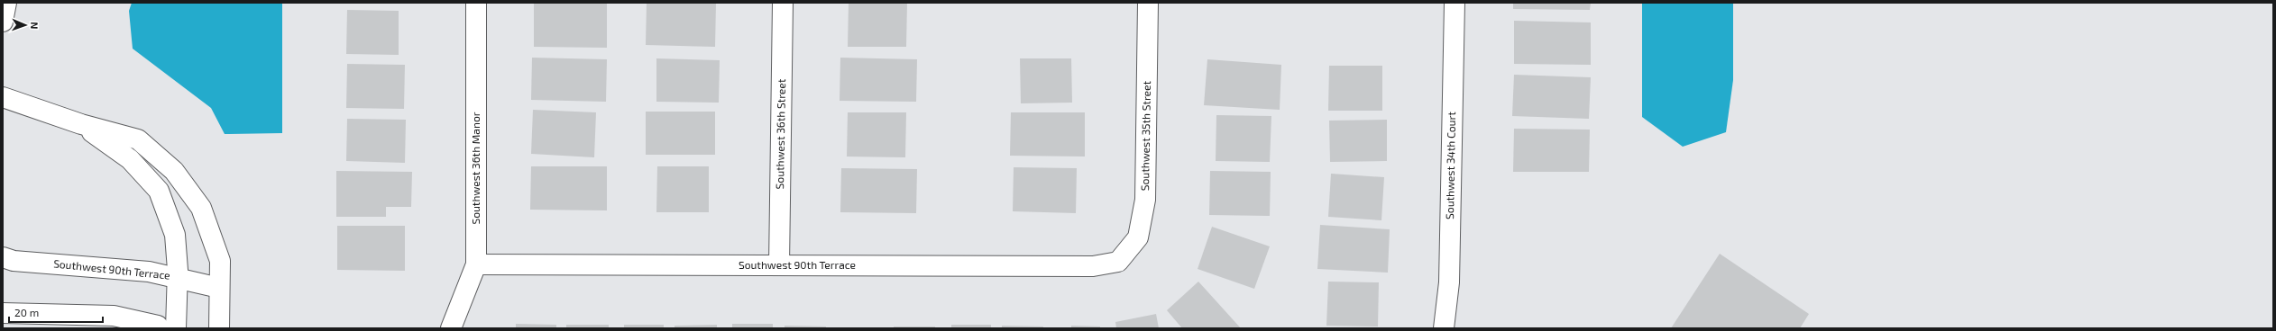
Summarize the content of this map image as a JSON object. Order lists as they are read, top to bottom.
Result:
{
  "streets": {
    "street": [
      "Southwest 36th Street",
      "Southwest 35th Street",
      "Southwest 34th Court",
      "Southwest 36th Manor",
      "Southwest 90th Terrace"
    ]
  },
  "crossings": [
    ["Southwest 36th Street", "Southwest 90th Terrace"],
    ["Southwest 35th Street", "Southwest 90th Terrace"],
    ["Southwest 36th Manor", "Southwest 90th Terrace"]
  ],
  "scale_bar": "20 m",
  "north": "right"
}
